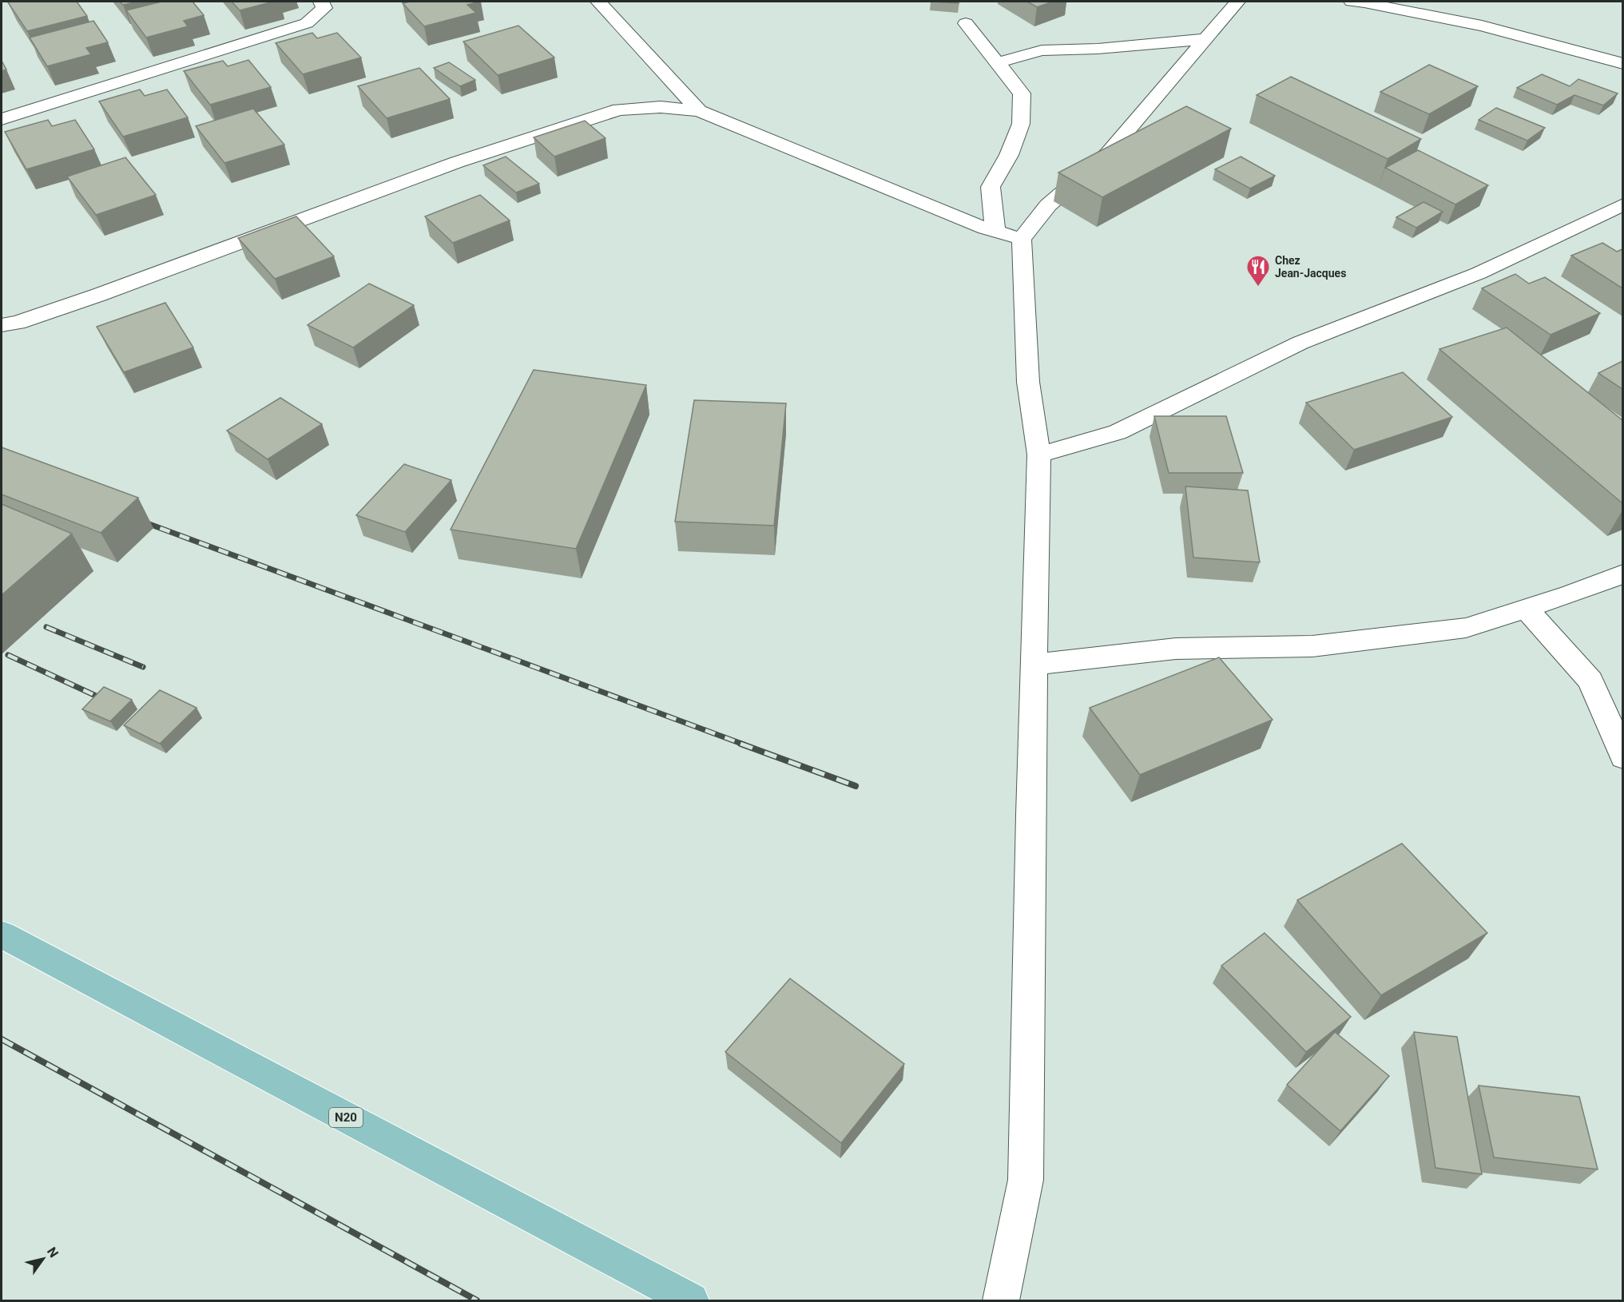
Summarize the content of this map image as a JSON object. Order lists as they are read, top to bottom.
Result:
{
  "streets": {
    "main road": ["N20"]
  },
  "places": {
    "restaurant": ["Chez Jean-Jacques"]
  },
  "north": "top right"
}
